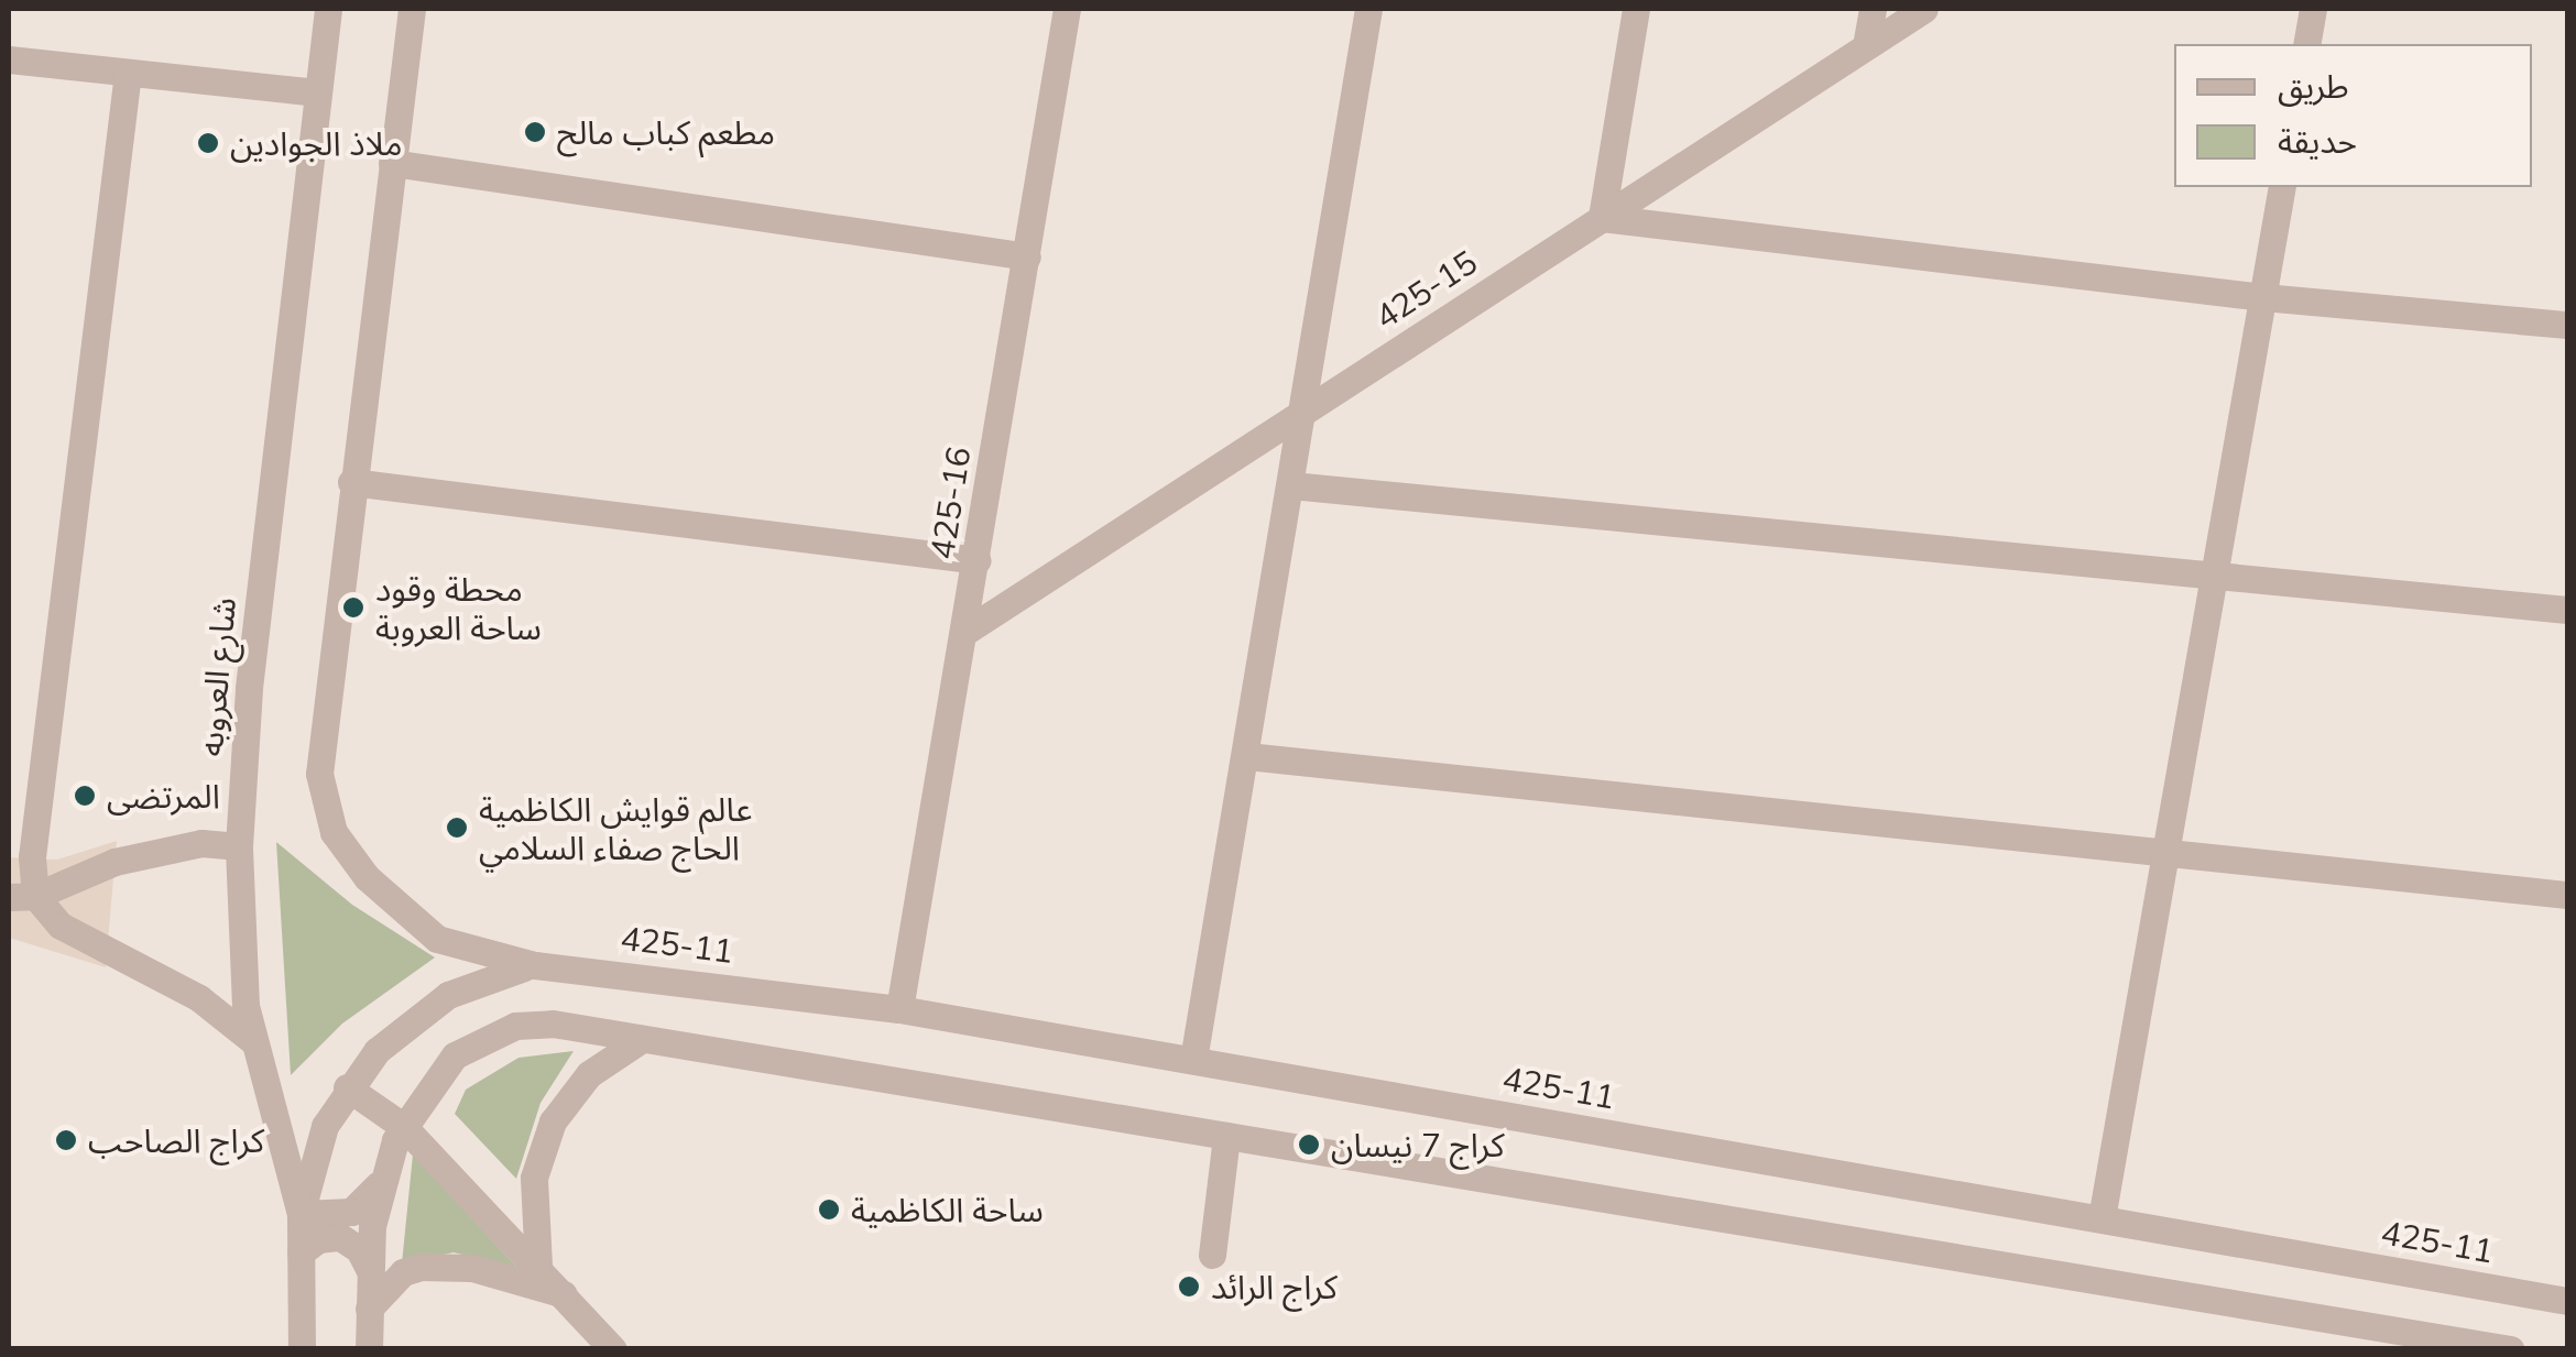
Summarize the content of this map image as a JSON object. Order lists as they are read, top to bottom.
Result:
{
  "streets": {
    "street": [
      "425-15",
      "425-16",
      "شارع العروبه",
      "425-11"
    ]
  },
  "crossings": [
    ["425-15", "425-16"],
    ["425-16", "425-11"],
    ["شارع العروبه", "425-11"]
  ],
  "places": [
    "مطعم كباب مالح",
    "ملاذ الجوادين",
    "محطة وقود ساحة العروبة",
    "المرتضى",
    "عالم قوايش الكاظمية الحاج صفاء السلامي",
    "كراج الصاحب",
    "كراج 7 نيسان",
    "ساحة الكاظمية",
    "كراج الرائد"
  ],
  "legend": ["طريق", "حديقة"]
}
